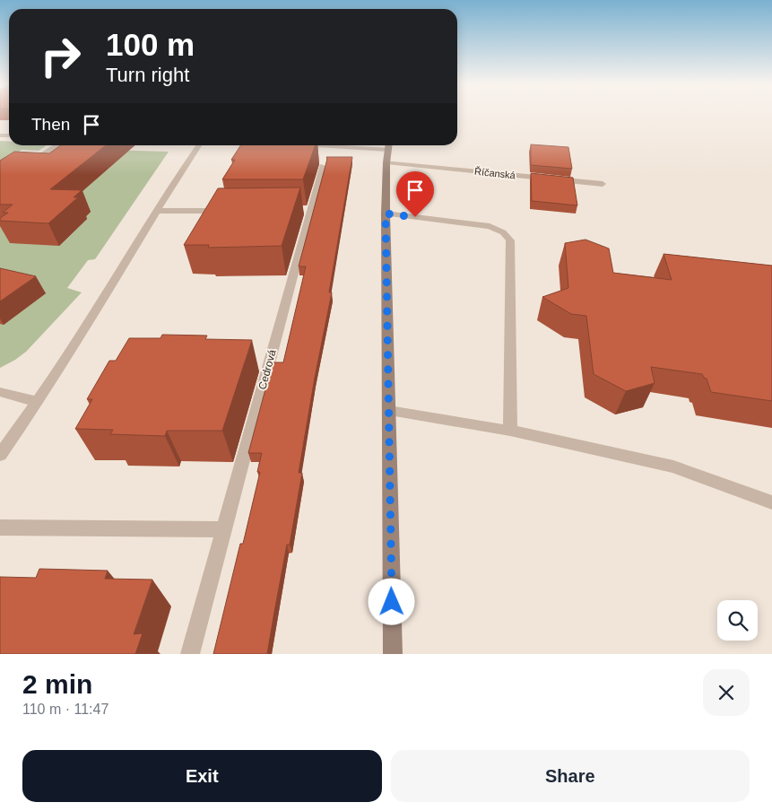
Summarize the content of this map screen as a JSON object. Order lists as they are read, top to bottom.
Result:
{
  "streets": {
    "street": ["Říčanská", "Cedrová"]
  },
  "page": {
    "turn": ["100 m", "Turn right"],
    "then": "Then",
    "heading": ["2 min", "110 m · 11:47"],
    "buttons": ["Exit", "Share"]
  }
}
